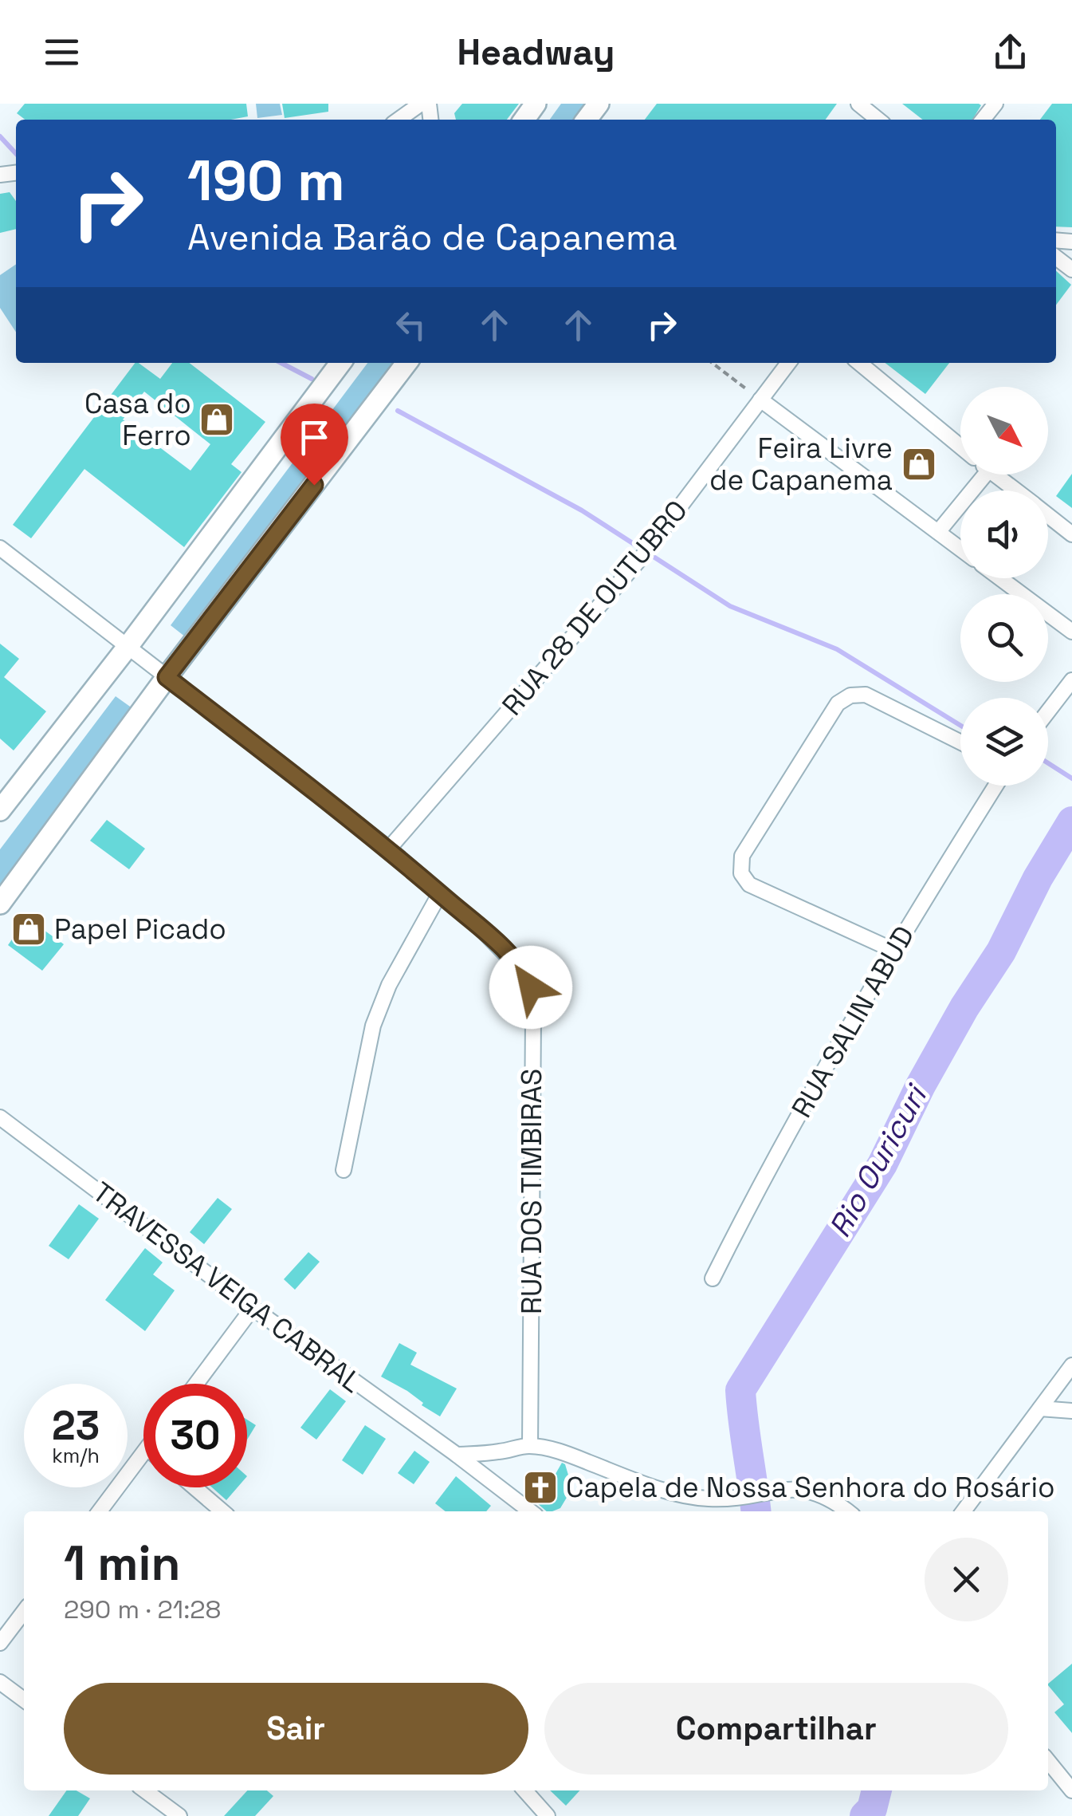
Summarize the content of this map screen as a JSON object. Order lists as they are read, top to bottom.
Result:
{
  "streets": {
    "street": [
      "RUA 28 DE OUTUBRO",
      "RUA SALIN ABUD",
      "RUA DOS TIMBIRAS",
      "TRAVESSA VEIGA CABRAL"
    ]
  },
  "crossings": [
    ["RUA 28 DE OUTUBRO", "RUA DOS TIMBIRAS"]
  ],
  "water": ["Rio Ouricuri"],
  "places": {
    "shop": ["Casa do Ferro", "Feira Livre de Capanema", "Papel Picado"],
    "church": ["Capela de Nossa Senhora do Rosário"]
  },
  "north": "bottom right",
  "page": {
    "header": "Headway",
    "turn": ["190 m", "Avenida Barão de Capanema"],
    "speed": "23 km/h",
    "limit": "30",
    "heading": ["1 min", "290 m · 21:28"],
    "buttons": ["Sair", "Compartilhar"]
  }
}
